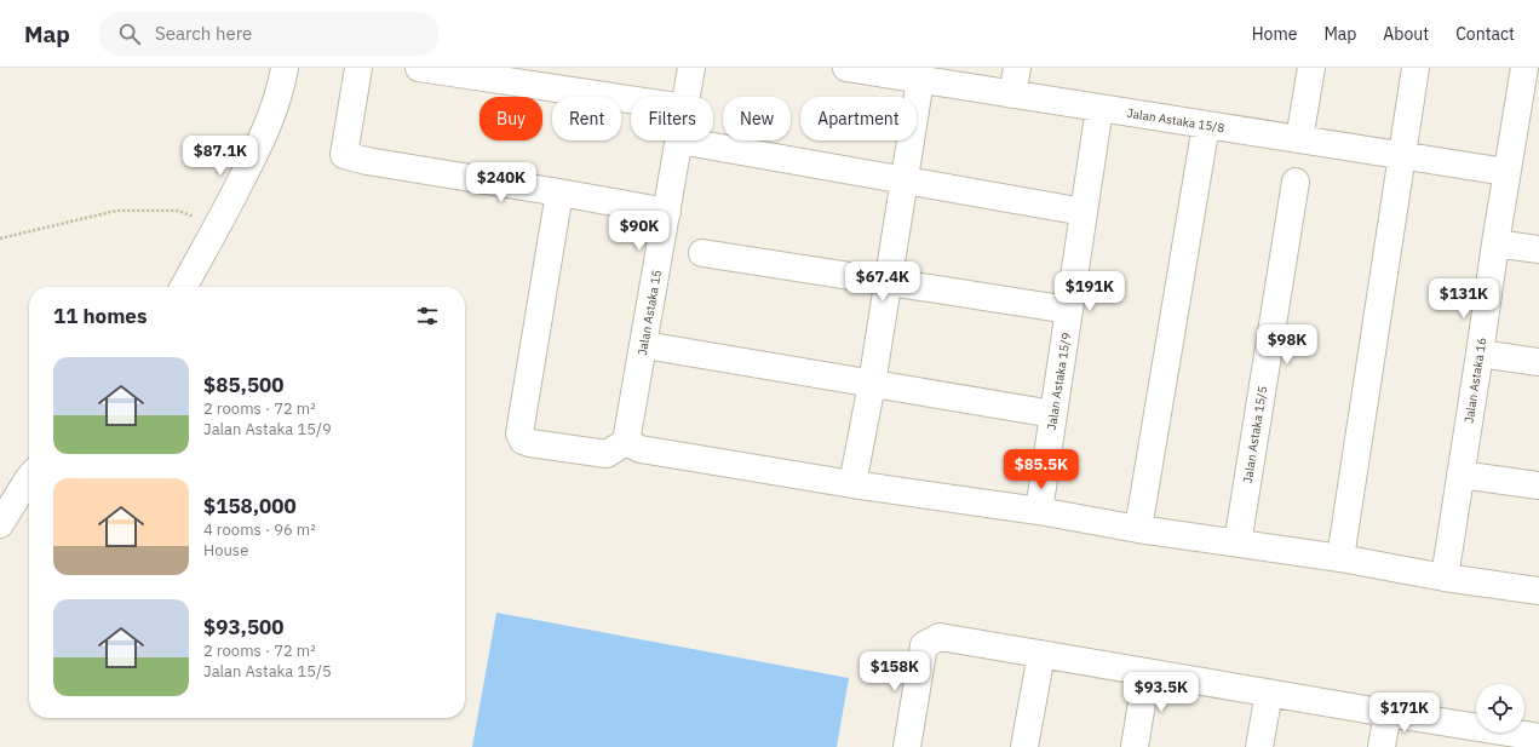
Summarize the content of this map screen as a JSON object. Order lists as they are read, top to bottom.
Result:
{
  "streets": {
    "street": [
      "Jalan Astaka 15/8",
      "Jalan Astaka 15",
      "Jalan Astaka 16",
      "Jalan Astaka 15/9",
      "Jalan Astaka 15/5"
    ]
  },
  "crossings": [
    ["Jalan Astaka 15/8", "Jalan Astaka 16"],
    ["Jalan Astaka 15/8", "Jalan Astaka 15/9"]
  ],
  "page": {
    "header": "Map",
    "search": "Search here",
    "nav": [
      "Home",
      "Map",
      "About",
      "Contact"
    ],
    "chip": [
      "Buy",
      "Rent",
      "Filters",
      "New",
      "Apartment"
    ],
    "price": [
      "$87.1K",
      "$240K",
      "$90K",
      "$67.4K",
      "$191K",
      "$131K",
      "$98K",
      "$85.5K",
      "$158K",
      "$93.5K",
      "$171K"
    ],
    "heading": "11 homes",
    "list": [
      {
        "name": "$85,500",
        "note": "2 rooms · 72 m² · Jalan Astaka 15/9"
      },
      {
        "name": "$158,000",
        "note": "4 rooms · 96 m² · House"
      },
      {
        "name": "$93,500",
        "note": "2 rooms · 72 m² · Jalan Astaka 15/5"
      }
    ]
  }
}
